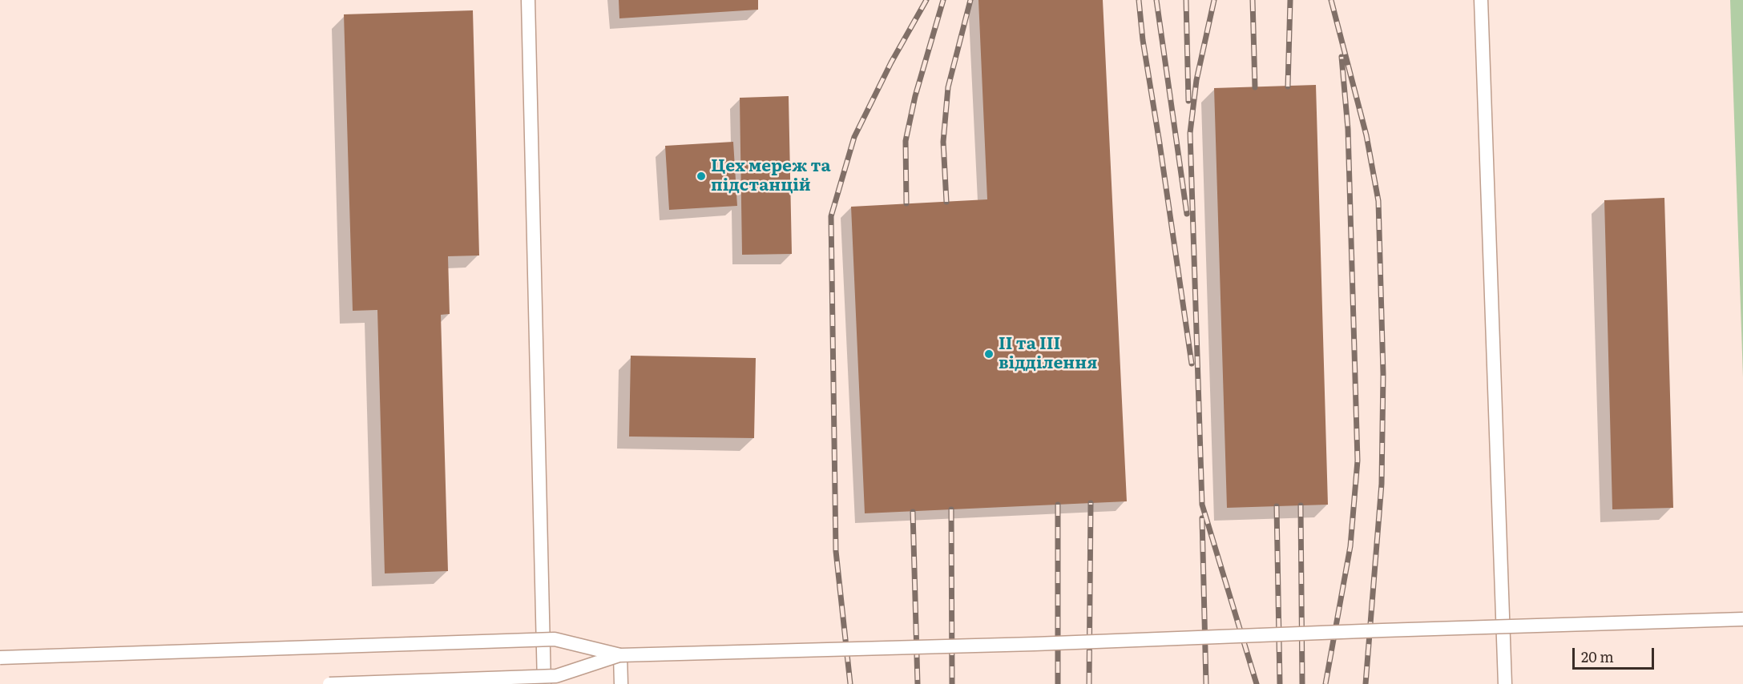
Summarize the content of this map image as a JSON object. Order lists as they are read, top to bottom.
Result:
{
  "places": ["Цех мереж та підстанцій", "II та III відділення"],
  "scale_bar": "20 m"
}
